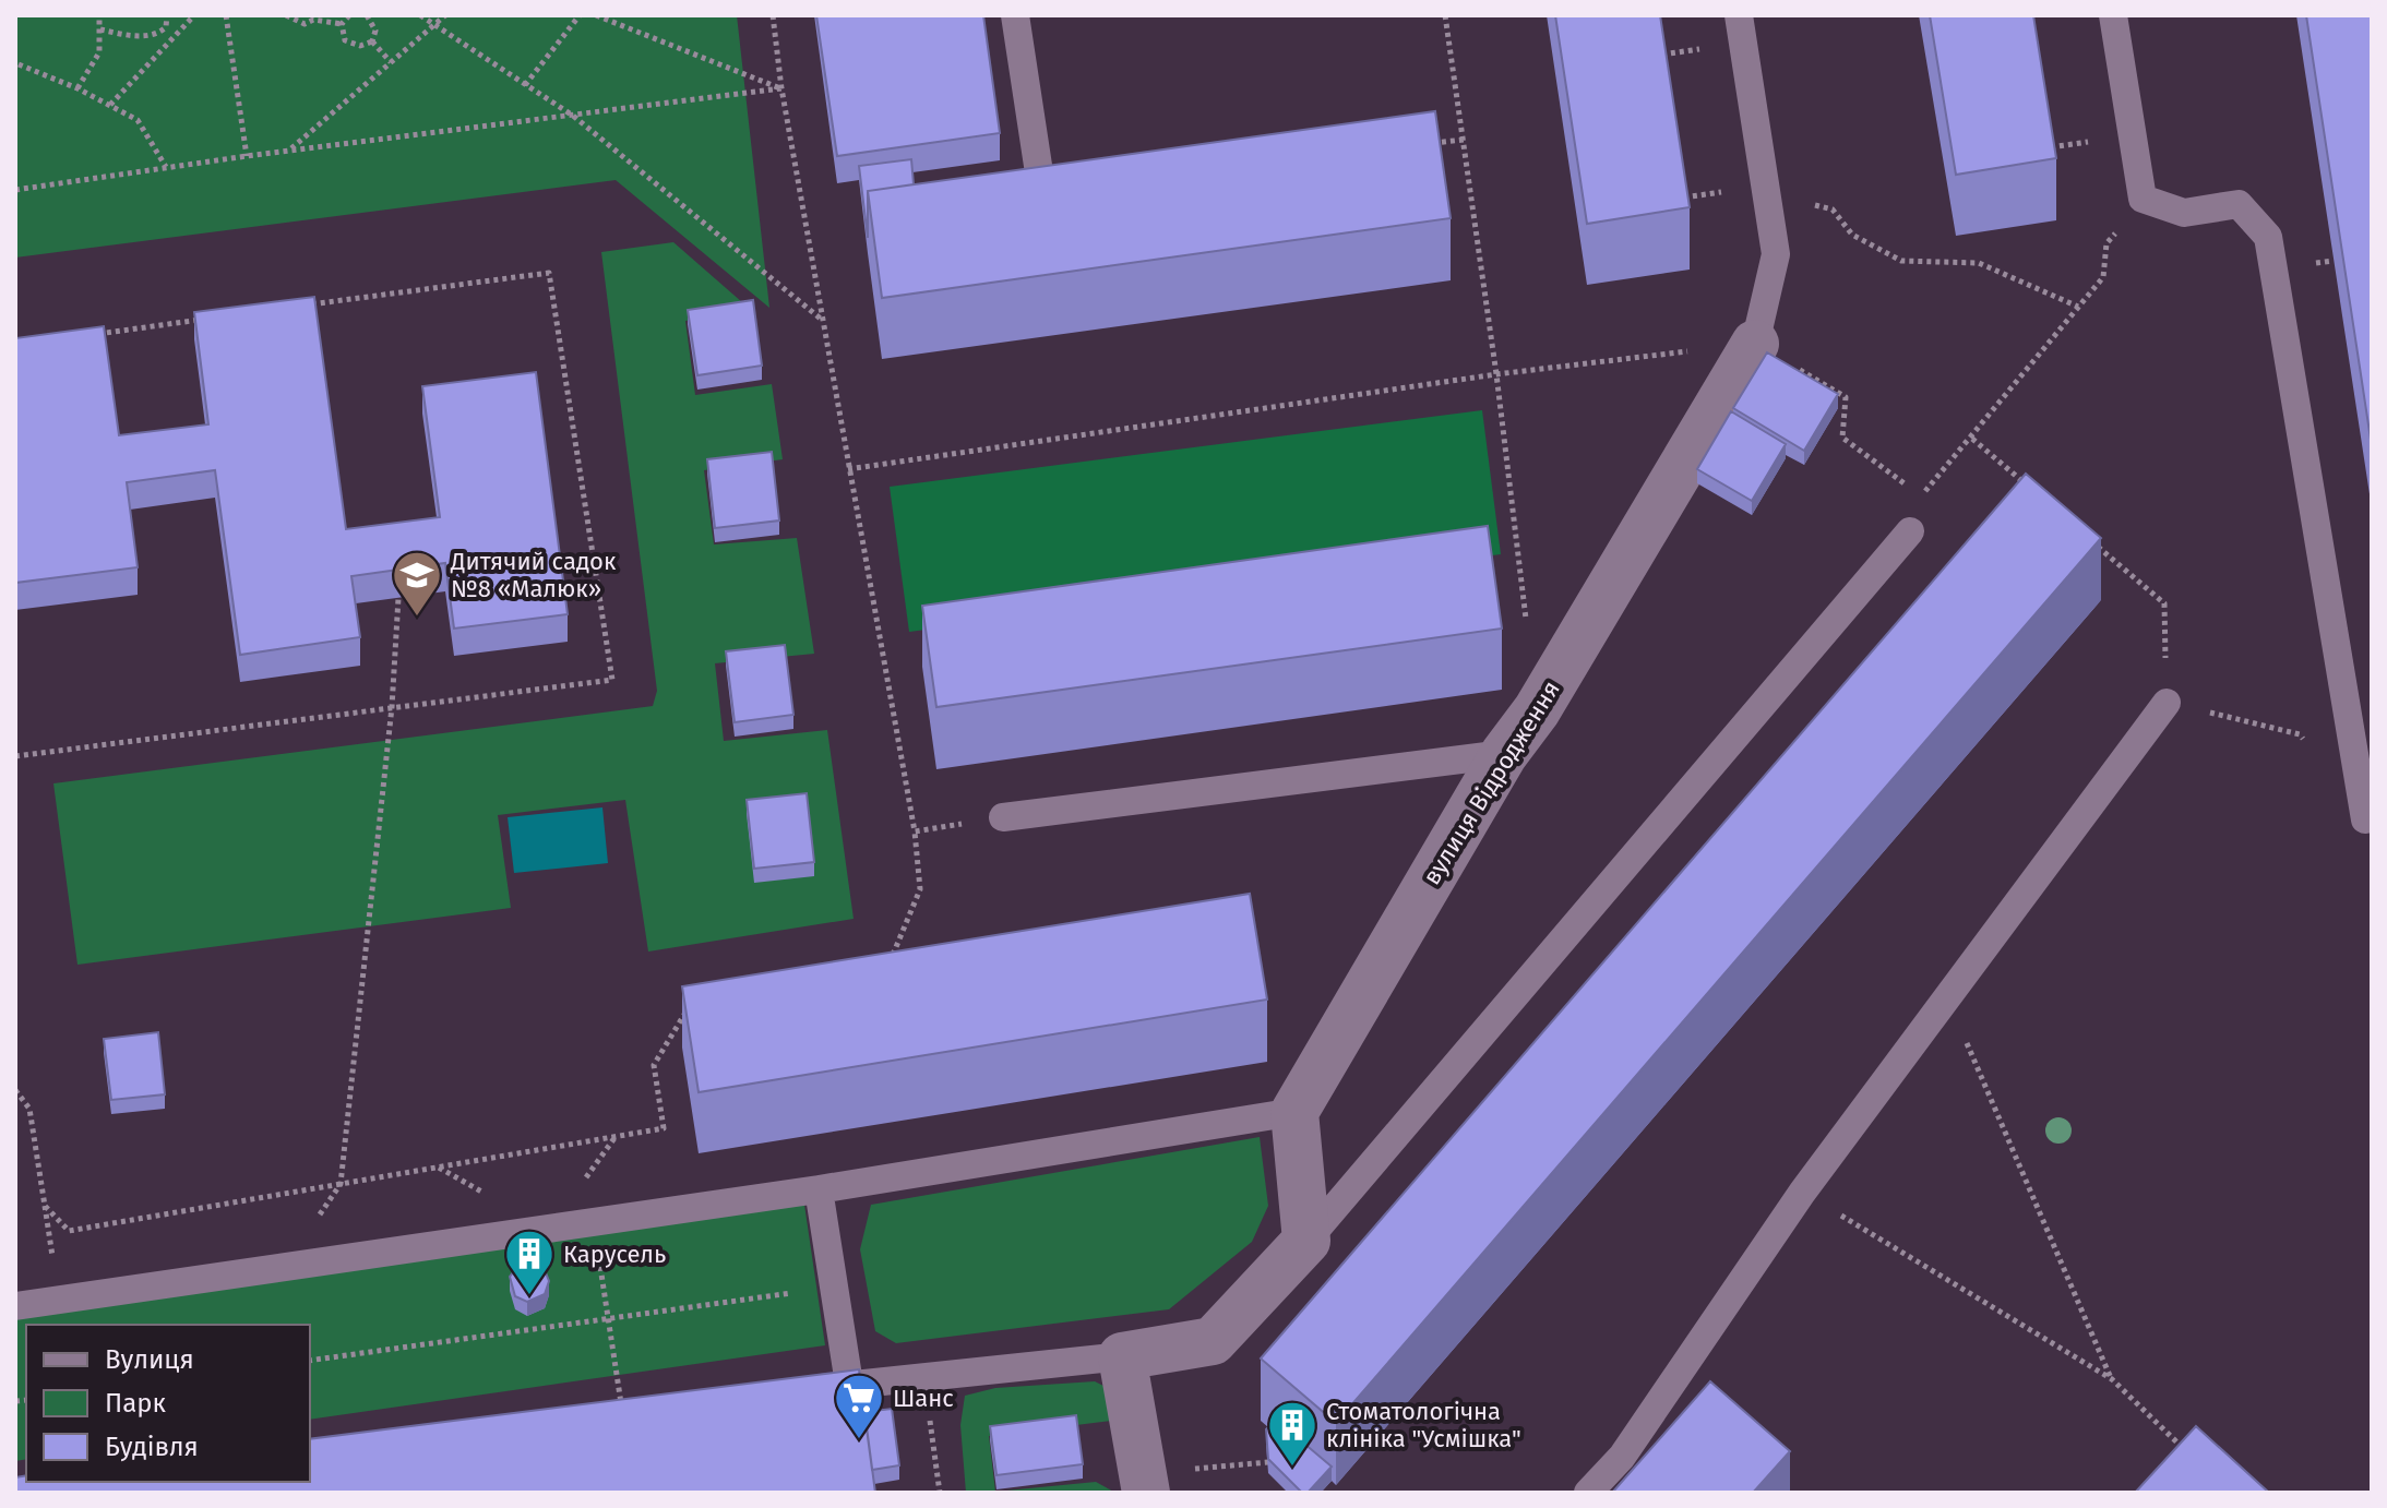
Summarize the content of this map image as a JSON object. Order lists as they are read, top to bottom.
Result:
{
  "streets": {
    "street": ["вулиця Відродження"]
  },
  "places": {
    "school or university": ["Дитячий садок №8 «Малюк»"],
    "building": ["Карусель", "Стоматологічна клініка \"Усмішка\""],
    "supermarket": ["Шанс"]
  },
  "legend": ["Вулиця", "Парк", "Будівля"]
}
